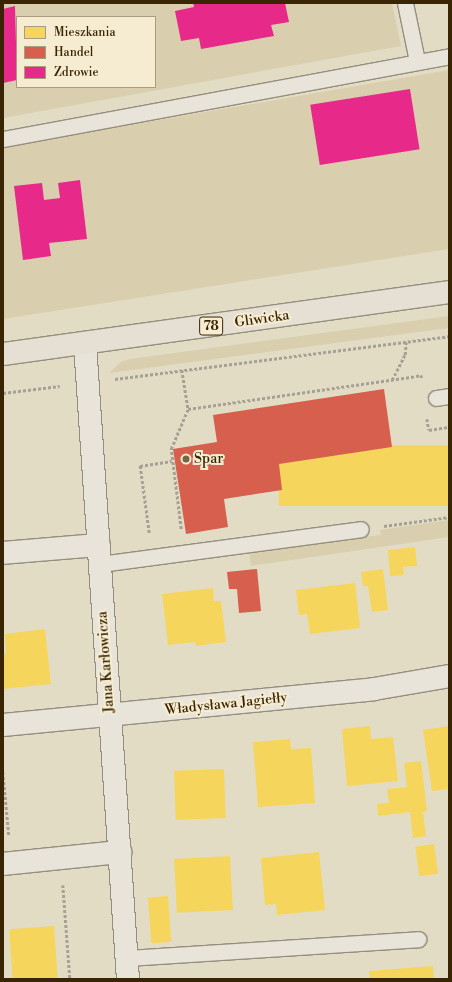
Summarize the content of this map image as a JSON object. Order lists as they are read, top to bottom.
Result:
{
  "streets": {
    "main road": ["Gliwicka", "78"],
    "street": ["Jana Karłowicza", "Władysława Jagiełły"]
  },
  "crossings": [
    ["Gliwicka", "Jana Karłowicza"],
    ["Jana Karłowicza", "Władysława Jagiełły"]
  ],
  "places": ["Spar"],
  "legend": ["Mieszkania", "Handel", "Zdrowie"]
}
